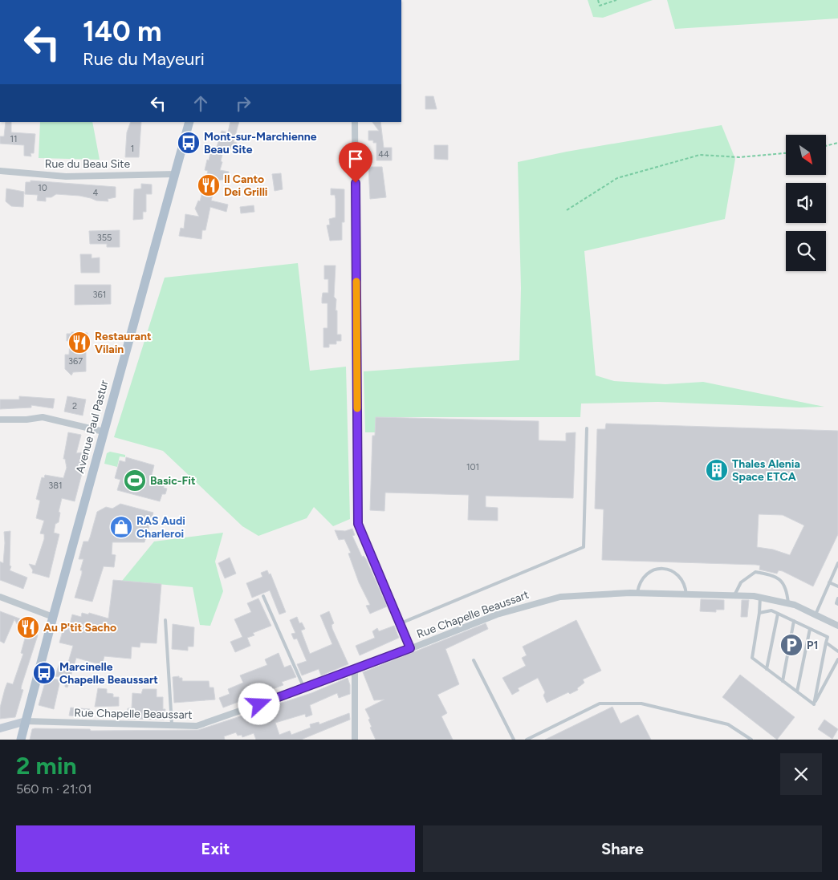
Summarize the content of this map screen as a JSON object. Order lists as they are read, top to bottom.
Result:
{
  "streets": {
    "main road": ["Avenue Paul Pastur"],
    "street": ["Rue du Beau Site", "Rue Chapelle Beaussart"]
  },
  "crossings": [
    ["Rue du Beau Site", "Avenue Paul Pastur"],
    ["Avenue Paul Pastur", "Rue Chapelle Beaussart"]
  ],
  "places": {
    "bus stop": ["Mont-sur-Marchienne Beau Site", "Marcinelle Chapelle Beaussart"],
    "restaurant": ["Il Canto Dei Grilli", "Restaurant Vilain", "Au P'tit Sacho"],
    "building": ["Thales Alenia Space ETCA"],
    "sports": ["Basic-Fit"],
    "shop": ["RAS Audi Charleroi"],
    "parking": ["P1"]
  },
  "house_numbers": [
    "11",
    "1",
    "44",
    "10",
    "4",
    "355",
    "361",
    "367",
    "2",
    "101",
    "381"
  ],
  "north": "bottom right",
  "page": {
    "turn": ["140 m", "Rue du Mayeuri"],
    "heading": ["2 min", "560 m · 21:01"],
    "buttons": ["Exit", "Share"]
  }
}
